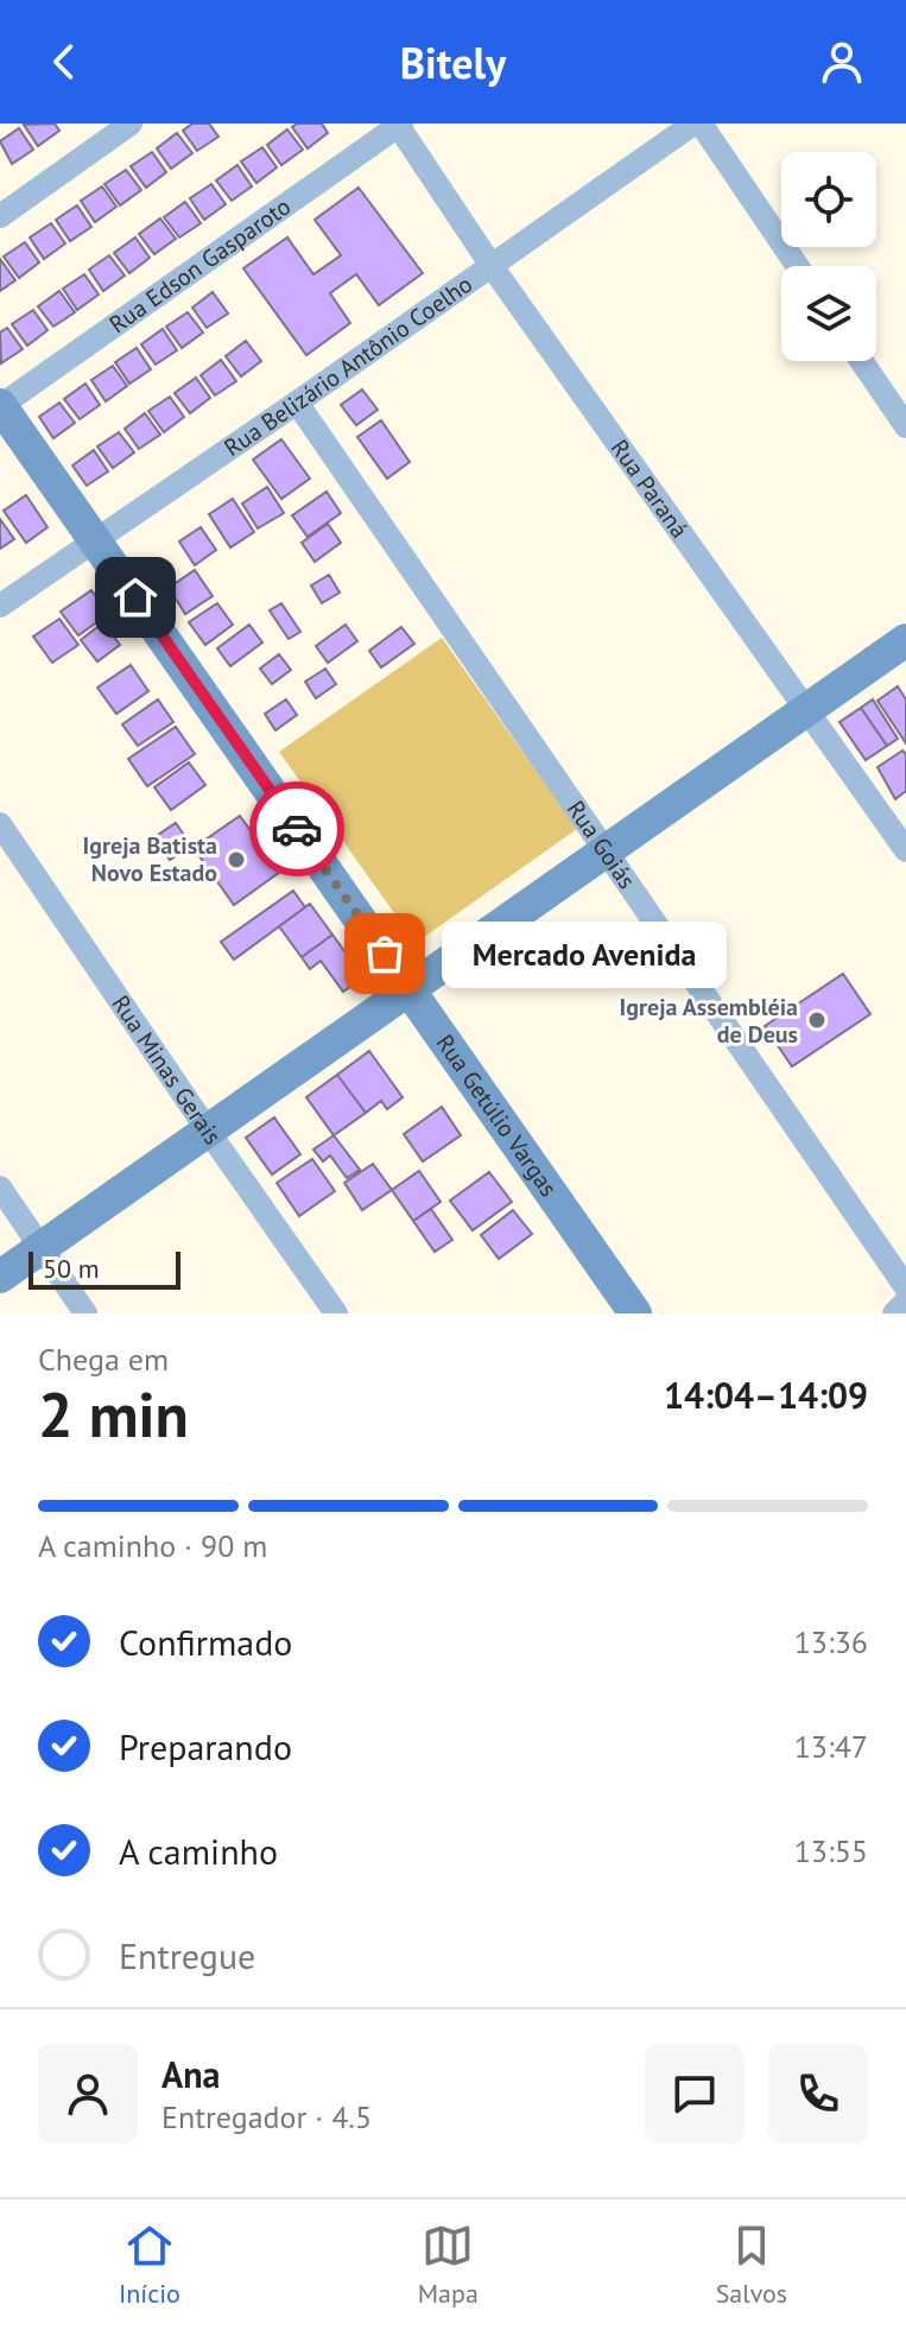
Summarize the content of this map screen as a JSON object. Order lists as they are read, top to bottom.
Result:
{
  "streets": {
    "street": [
      "Rua Edson Gasparoto",
      "Rua Belizário Antônio Coelho",
      "Rua Paraná",
      "Rua Goiás",
      "Rua Minas Gerais",
      "Rua Getúlio Vargas"
    ]
  },
  "crossings": [
    ["Rua Edson Gasparoto", "Rua Paraná"],
    ["Rua Edson Gasparoto", "Rua Getúlio Vargas"],
    ["Rua Belizário Antônio Coelho", "Rua Paraná"],
    ["Rua Belizário Antônio Coelho", "Rua Goiás"],
    ["Rua Belizário Antônio Coelho", "Rua Getúlio Vargas"]
  ],
  "places": ["Igreja Batista Novo Estado", "Mercado Avenida", "Igreja Assembléia de Deus"],
  "scale_bar": "50 m",
  "page": {
    "header": "Bitely",
    "bubble": "Mercado Avenida",
    "scale": "50 m",
    "heading": ["2 min", "Chega em", "14:04–14:09"],
    "panel": ["Ana", "Entregador · 4.5"],
    "bar": "A caminho · 90 m",
    "list": [
      ["Confirmado", "13:36"],
      ["Preparando", "13:47"],
      ["A caminho", "13:55"],
      "Entregue"
    ],
    "tabs": ["Início", "Mapa", "Salvos"]
  }
}
